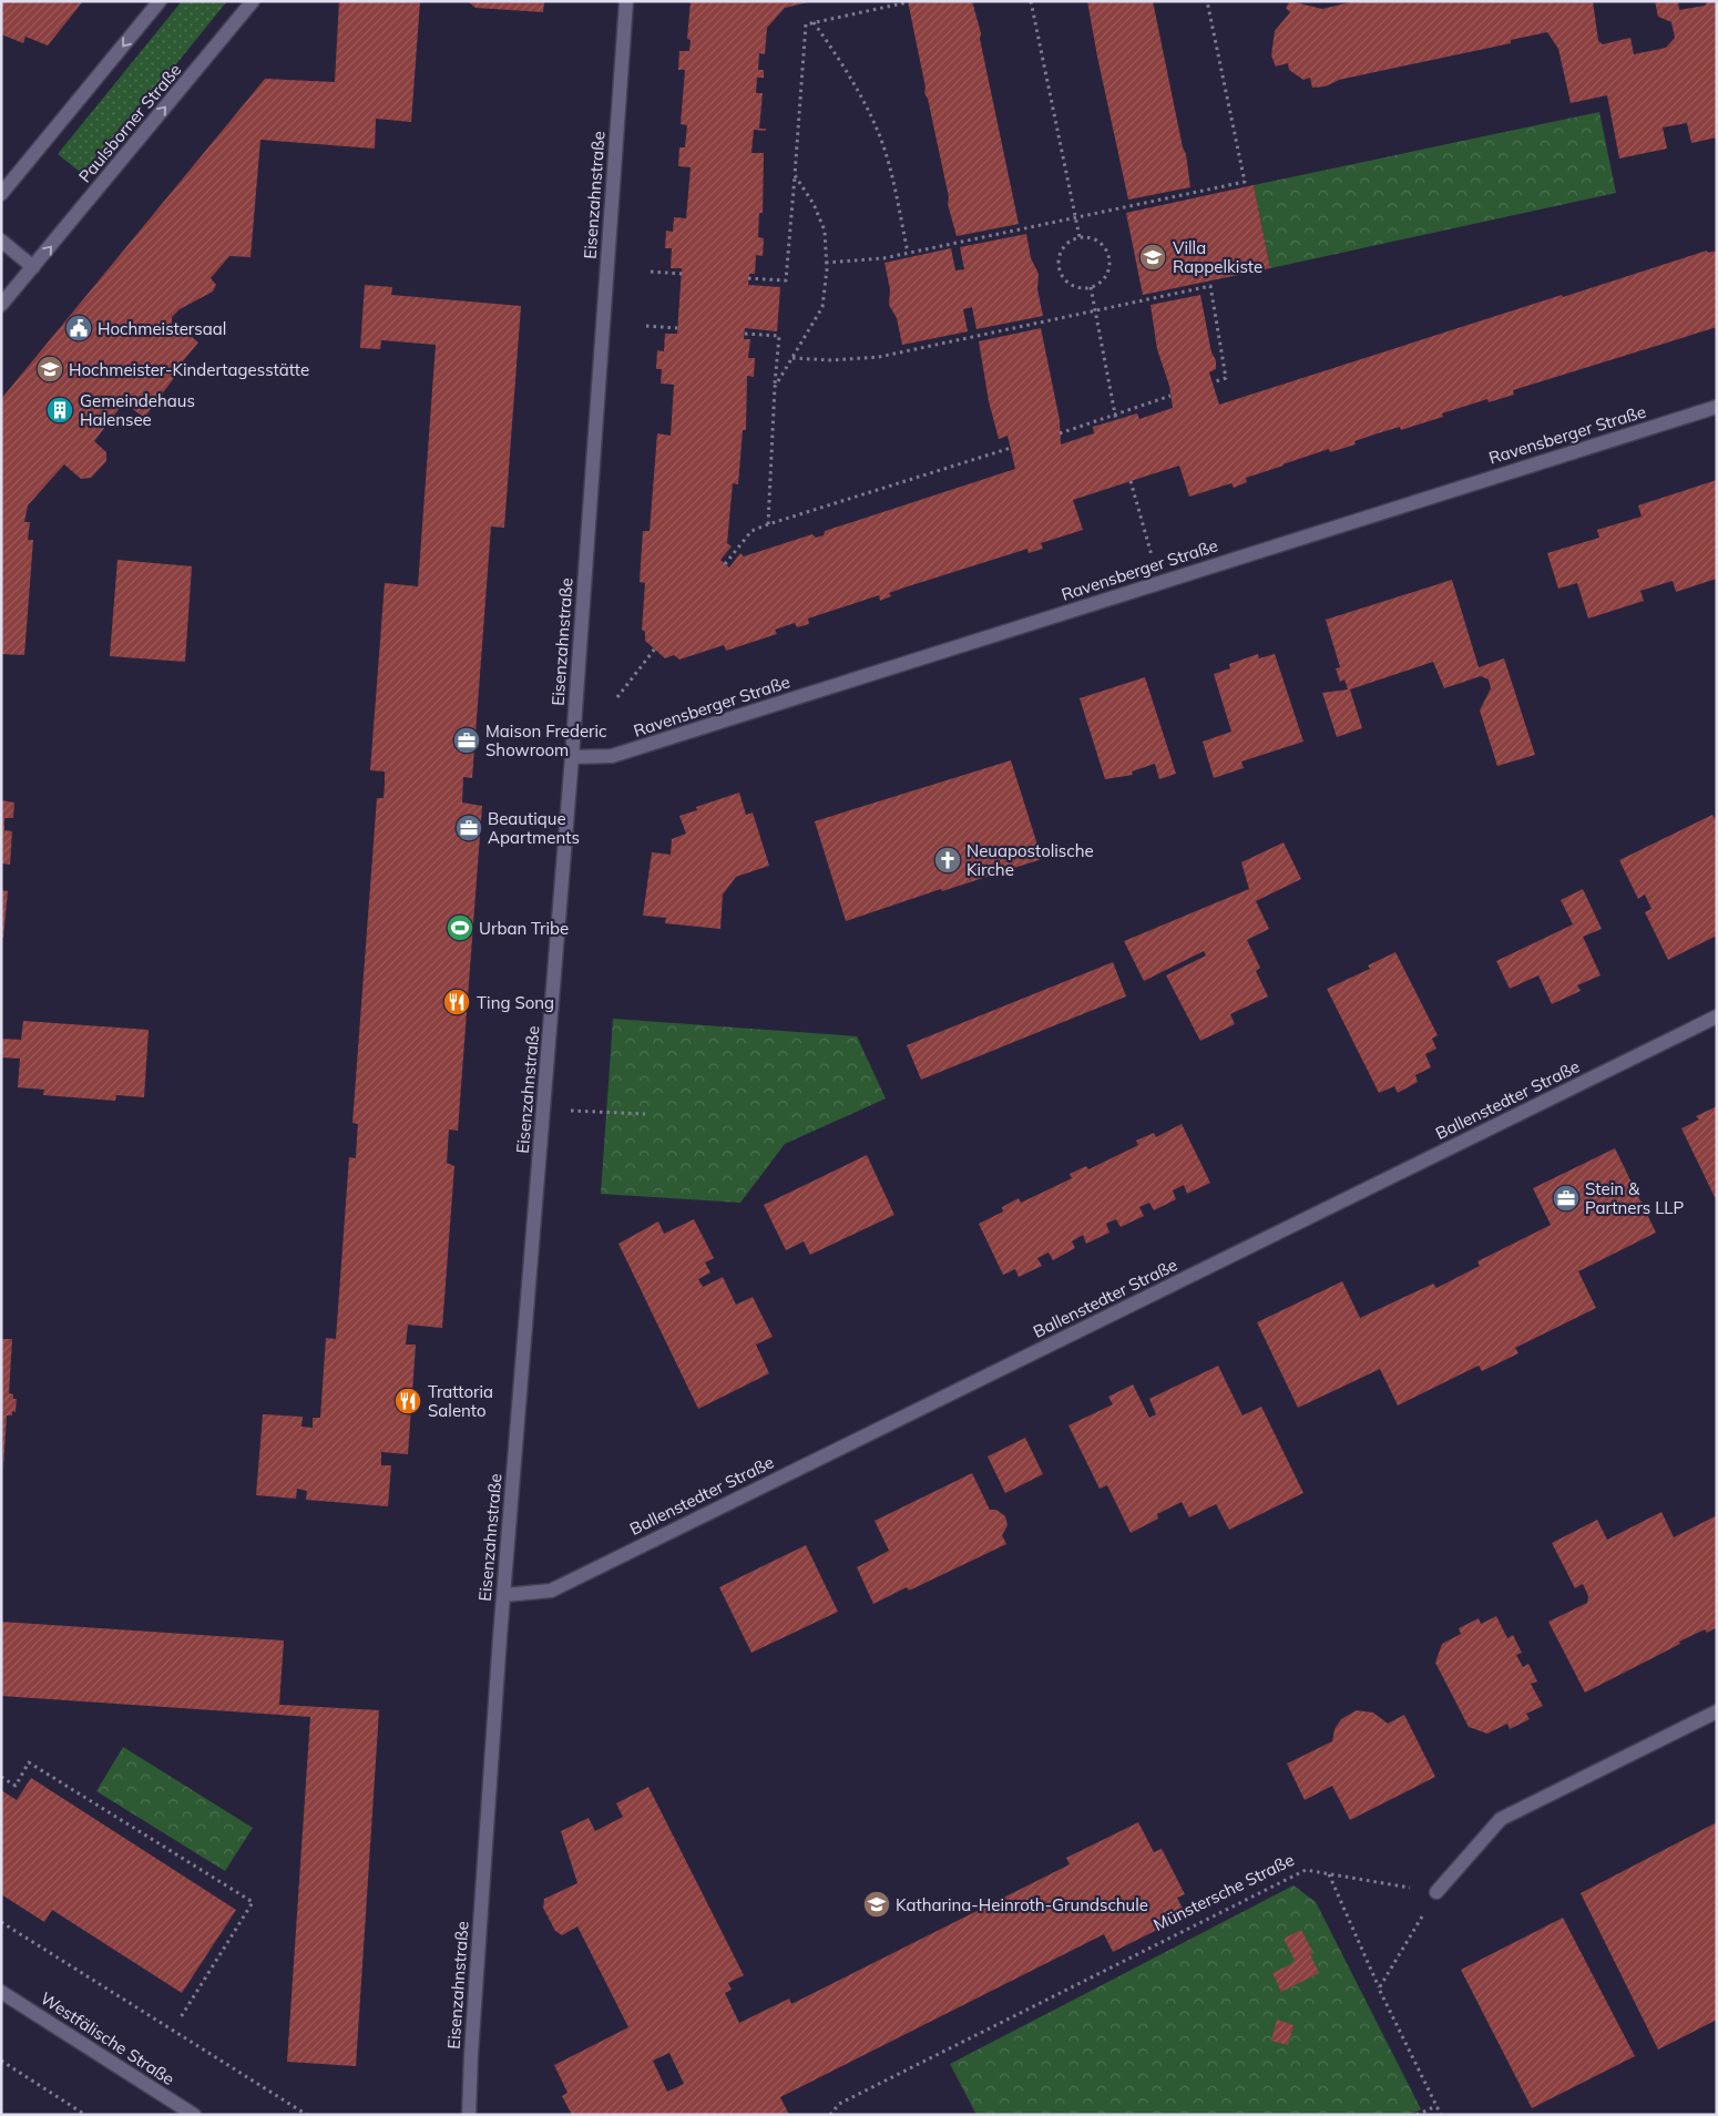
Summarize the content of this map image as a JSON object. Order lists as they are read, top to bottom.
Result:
{
  "streets": {
    "street": [
      "Paulsborner Straße",
      "Eisenzahnstraße",
      "Ravensberger Straße",
      "Ballenstedter Straße",
      "Westfälische Straße"
    ],
    "path": ["Münstersche Straße"]
  },
  "crossings": [
    ["Eisenzahnstraße", "Ravensberger Straße"],
    ["Eisenzahnstraße", "Ballenstedter Straße"]
  ],
  "places": {
    "school or university": ["Villa Rappelkiste", "Hochmeister-Kindertagesstätte", "Katharina-Heinroth-Grundschule"],
    "public building": ["Hochmeistersaal"],
    "building": ["Gemeindehaus Halensee"],
    "office": ["Maison Frederic Showroom", "Beautique Apartments", "Stein & Partners LLP"],
    "church": ["Neuapostolische Kirche"],
    "sports": ["Urban Tribe"],
    "restaurant": ["Ting Song", "Trattoria Salento"]
  }
}
